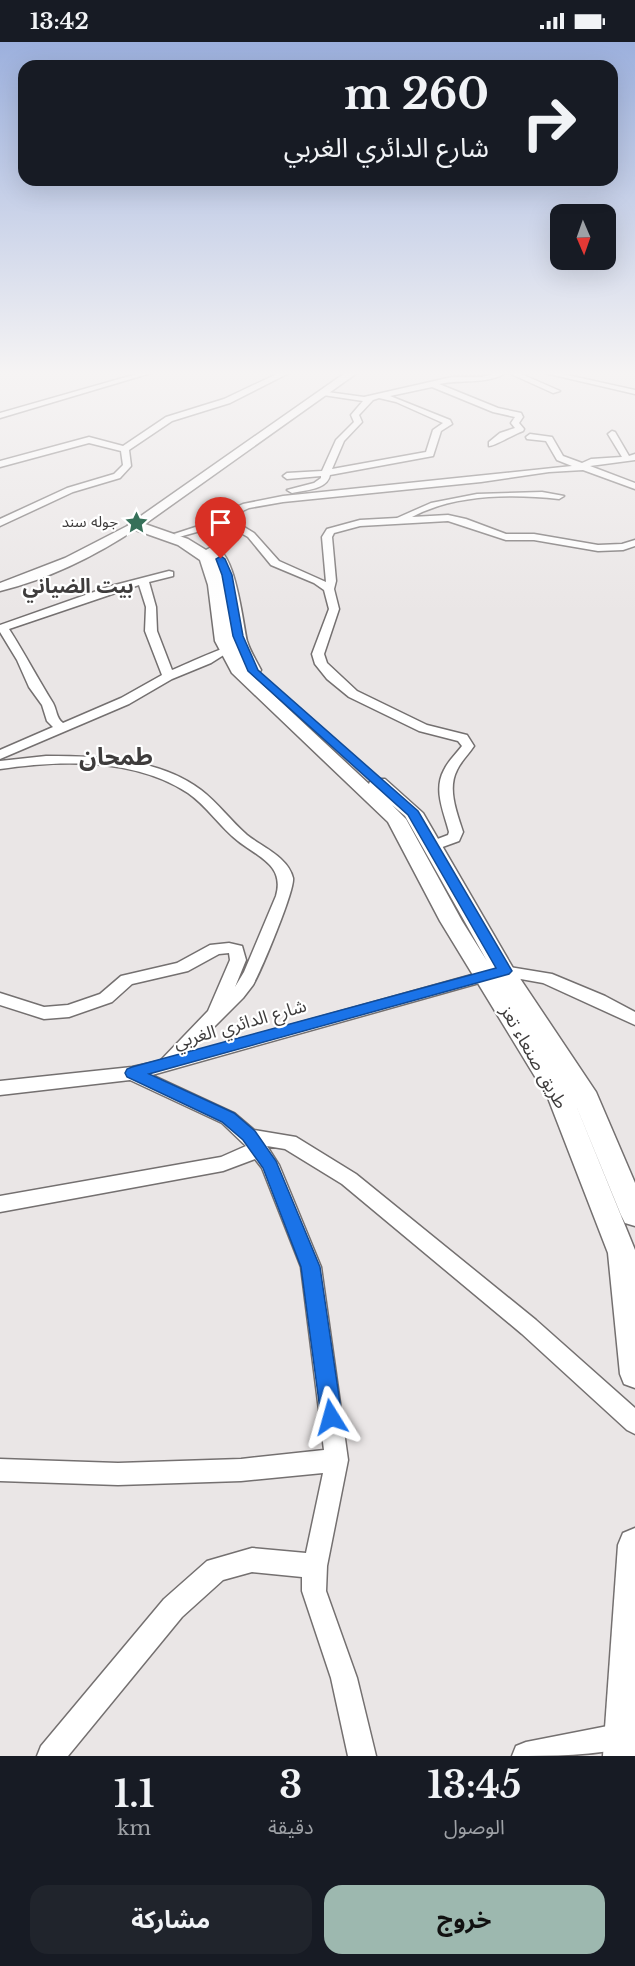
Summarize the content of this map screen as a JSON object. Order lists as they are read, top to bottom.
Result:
{
  "streets": {
    "highway": ["طريق صنعاء تعز"],
    "street": ["شارع الدائري الغربي"]
  },
  "crossings": [
    ["شارع الدائري الغربي", "طريق صنعاء تعز"]
  ],
  "districts": ["بيت الضياني", "طمحان"],
  "places": {
    "place": ["جوله سند"]
  },
  "north": "bottom",
  "page": {
    "status": "13:42",
    "turn": ["260 m", "شارع الدائري الغربي"],
    "eta": [
      "13:45",
      "الوصول",
      "3",
      "دقيقة",
      "1.1",
      "km"
    ],
    "buttons": ["خروج", "مشاركة"]
  }
}
